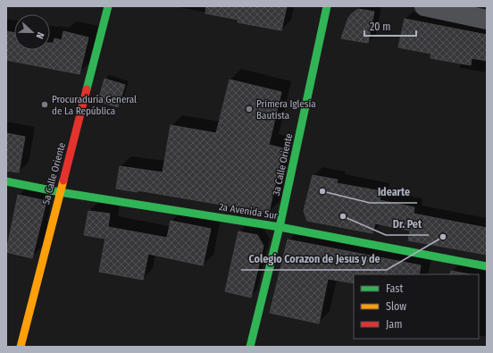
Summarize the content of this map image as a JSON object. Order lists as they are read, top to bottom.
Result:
{
  "streets": {
    "street": ["3a Calle Oriente", "5a Calle Oriente", "2a Avenida Sur"]
  },
  "crossings": [
    ["3a Calle Oriente", "2a Avenida Sur"],
    ["5a Calle Oriente", "2a Avenida Sur"]
  ],
  "places": [
    "Procuraduría General de La República",
    "Primera Iglesia Bautista",
    "Idearte",
    "Dr. Pet",
    "Colegio Corazon de Jesus y de"
  ],
  "legend": ["Fast", "Slow", "Jam"],
  "scale_bar": "20 m",
  "north": "right"
}
